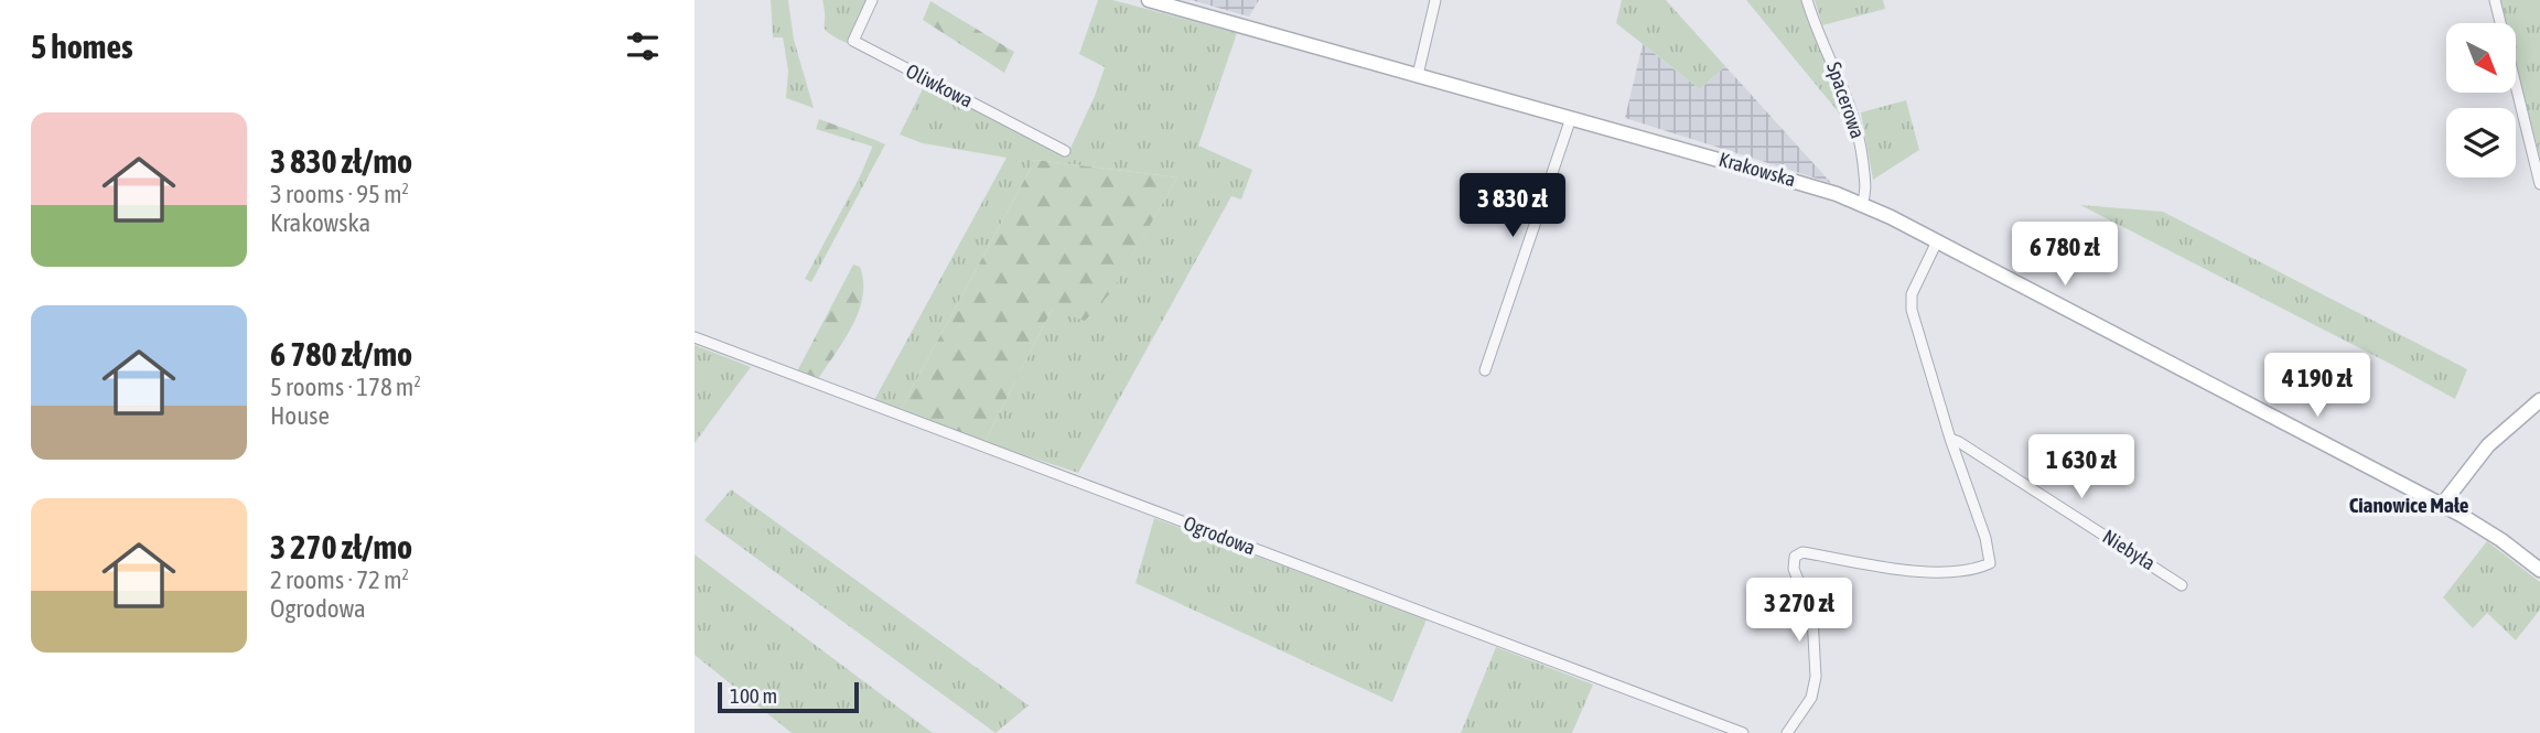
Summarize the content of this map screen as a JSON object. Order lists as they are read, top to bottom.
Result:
{
  "streets": {
    "main road": ["Krakowska"],
    "street": [
      "Oliwkowa",
      "Spacerowa",
      "Ogrodowa",
      "Niebyła"
    ]
  },
  "crossings": [
    ["Spacerowa", "Krakowska"]
  ],
  "districts": ["Cianowice Małe"],
  "scale_bar": "100 m",
  "north": "bottom right",
  "page": {
    "heading": "5 homes",
    "list": [
      {
        "name": "3 830 zł/mo",
        "note": "3 rooms · 95 m² · Krakowska"
      },
      {
        "name": "6 780 zł/mo",
        "note": "5 rooms · 178 m² · House"
      },
      {
        "name": "3 270 zł/mo",
        "note": "2 rooms · 72 m² · Ogrodowa"
      }
    ],
    "price": [
      "3 830 zł",
      "6 780 zł",
      "4 190 zł",
      "1 630 zł",
      "3 270 zł"
    ],
    "scale": "100 m"
  }
}
